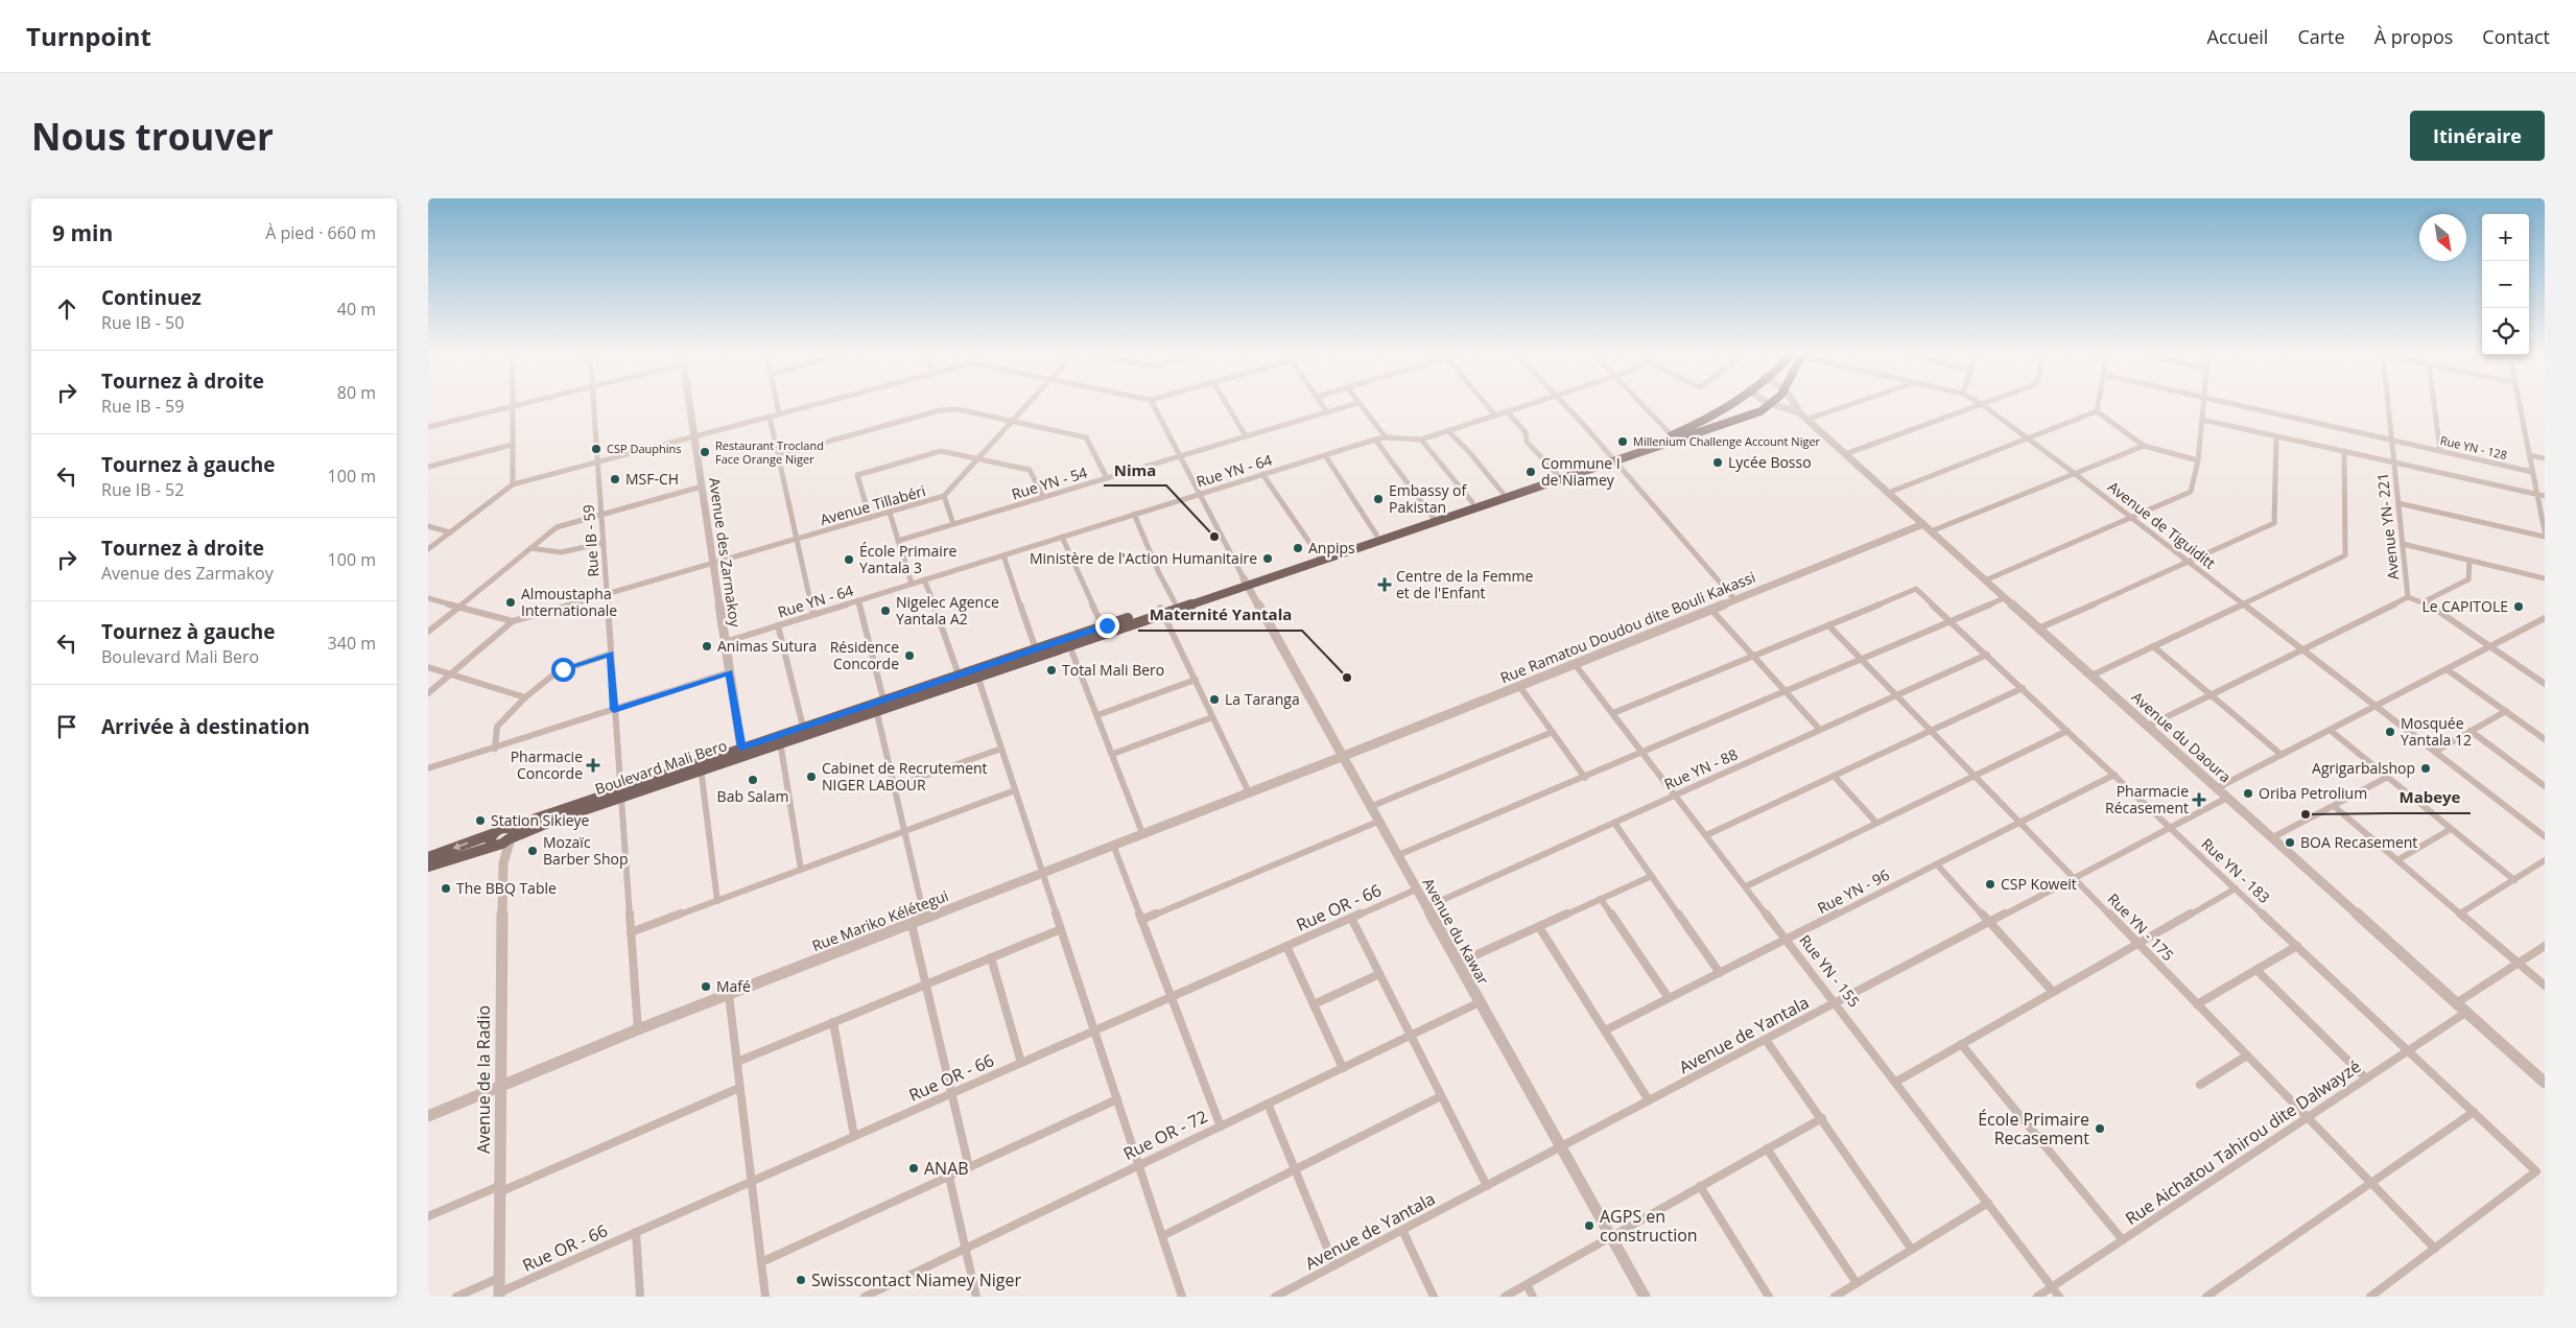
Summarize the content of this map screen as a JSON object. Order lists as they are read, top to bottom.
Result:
{
  "streets": {
    "main road": ["Boulevard Mali Bero"],
    "street": [
      "Rue YN - 128",
      "Rue YN - 64",
      "Rue YN - 54",
      "Avenue Tillabéri",
      "Avenue de Tiguiditt",
      "Avenue YN- 221",
      "Rue IB - 59",
      "Avenue des Zarmakoy",
      "Rue Ramatou Doudou dite Bouli Kakassi",
      "Avenue du Daoura",
      "Rue YN - 88",
      "Rue YN - 183",
      "Rue YN - 96",
      "Rue OR - 66",
      "Rue Mariko Kélétegui",
      "Rue YN - 175",
      "Avenue du Kawar",
      "Rue YN - 155",
      "Avenue de Yantala",
      "Avenue de la Radio",
      "Rue OR - 72",
      "Rue Aichatou Tahirou dite Dalwayzé"
    ]
  },
  "crossings": [
    ["Rue YN - 128", "Avenue YN- 221"],
    ["Rue YN - 64", "Avenue des Zarmakoy"],
    ["Avenue Tillabéri", "Rue IB - 59"],
    ["Avenue Tillabéri", "Avenue des Zarmakoy"],
    ["Rue IB - 59", "Boulevard Mali Bero"],
    ["Rue IB - 59", "Rue Mariko Kélétegui"],
    ["Avenue des Zarmakoy", "Boulevard Mali Bero"],
    ["Rue Ramatou Doudou dite Bouli Kakassi", "Avenue du Daoura"],
    ["Rue Ramatou Doudou dite Bouli Kakassi", "Rue Mariko Kélétegui"],
    ["Rue Ramatou Doudou dite Bouli Kakassi", "Avenue du Kawar"],
    ["Rue Ramatou Doudou dite Bouli Kakassi", "Rue YN - 155"],
    ["Avenue du Daoura", "Boulevard Mali Bero"],
    ["Avenue du Daoura", "Avenue de Yantala"],
    ["Avenue du Daoura", "Rue Aichatou Tahirou dite Dalwayzé"],
    ["Boulevard Mali Bero", "Avenue du Kawar"],
    ["Rue YN - 88", "Rue YN - 183"],
    ["Rue YN - 88", "Rue YN - 175"],
    ["Rue YN - 88", "Avenue du Kawar"],
    ["Rue YN - 88", "Rue YN - 155"],
    ["Rue YN - 183", "Rue YN - 96"],
    ["Rue YN - 183", "Rue YN - 175"],
    ["Rue YN - 183", "Avenue de Yantala"],
    ["Rue YN - 183", "Rue Aichatou Tahirou dite Dalwayzé"],
    ["Rue YN - 96", "Rue YN - 175"],
    ["Rue YN - 96", "Rue YN - 155"],
    ["Rue OR - 66", "Avenue du Kawar"],
    ["Rue OR - 66", "Avenue de la Radio"],
    ["Rue Mariko Kélétegui", "Avenue du Kawar"],
    ["Rue Mariko Kélétegui", "Avenue de la Radio"],
    ["Rue YN - 175", "Avenue de Yantala"],
    ["Rue YN - 175", "Rue Aichatou Tahirou dite Dalwayzé"],
    ["Avenue du Kawar", "Avenue de Yantala"],
    ["Avenue du Kawar", "Rue OR - 72"],
    ["Rue YN - 155", "Avenue de Yantala"],
    ["Rue YN - 155", "Rue Aichatou Tahirou dite Dalwayzé"]
  ],
  "places": {
    "other": [
      "Millenium Challenge Account Niger",
      "CSP Dauphins",
      "Restaurant Trocland Face Orange Niger",
      "Lycée Bosso",
      "Commune I de Niamey",
      "MSF-CH",
      "Embassy of Pakistan",
      "Nima",
      "Anpips",
      "Ministère de l'Action Humanitaire",
      "École Primaire Yantala 3",
      "Almoustapha Internationale",
      "Le CAPITOLE",
      "Nigelec Agence Yantala A2",
      "Animas Sutura",
      "Résidence Concorde",
      "Total Mali Bero",
      "Maternité Yantala",
      "La Taranga",
      "Mosquée Yantala 12",
      "Agrigarbalshop",
      "Cabinet de Recrutement NIGER LABOUR",
      "Bab Salam",
      "Oriba Petrolium",
      "Mabeye",
      "Station Sikieye",
      "BOA Recasement",
      "Mozaïc Barber Shop",
      "CSP Koweit",
      "The BBQ Table",
      "Mafé",
      "École Primaire Recasement",
      "ANAB",
      "AGPS en construction",
      "Swisscontact Niamey Niger"
    ],
    "health": ["Centre de la Femme et de l'Enfant", "Pharmacie Concorde", "Pharmacie Récasement"]
  },
  "north": "bottom right",
  "page": {
    "header": "Turnpoint",
    "nav": [
      "Accueil",
      "Carte",
      "À propos",
      "Contact"
    ],
    "buttons": "Itinéraire",
    "title": "Nous trouver",
    "heading": ["9 min", "À pied · 660 m"],
    "map_buttons": ["+", "−"],
    "list": [
      ["Continuez", "Rue IB - 50", "40 m"],
      ["Tournez à droite", "Rue IB - 59", "80 m"],
      ["Tournez à gauche", "Rue IB - 52", "100 m"],
      ["Tournez à droite", "Avenue des Zarmakoy", "100 m"],
      ["Tournez à gauche", "Boulevard Mali Bero", "340 m"],
      "Arrivée à destination"
    ]
  }
}
